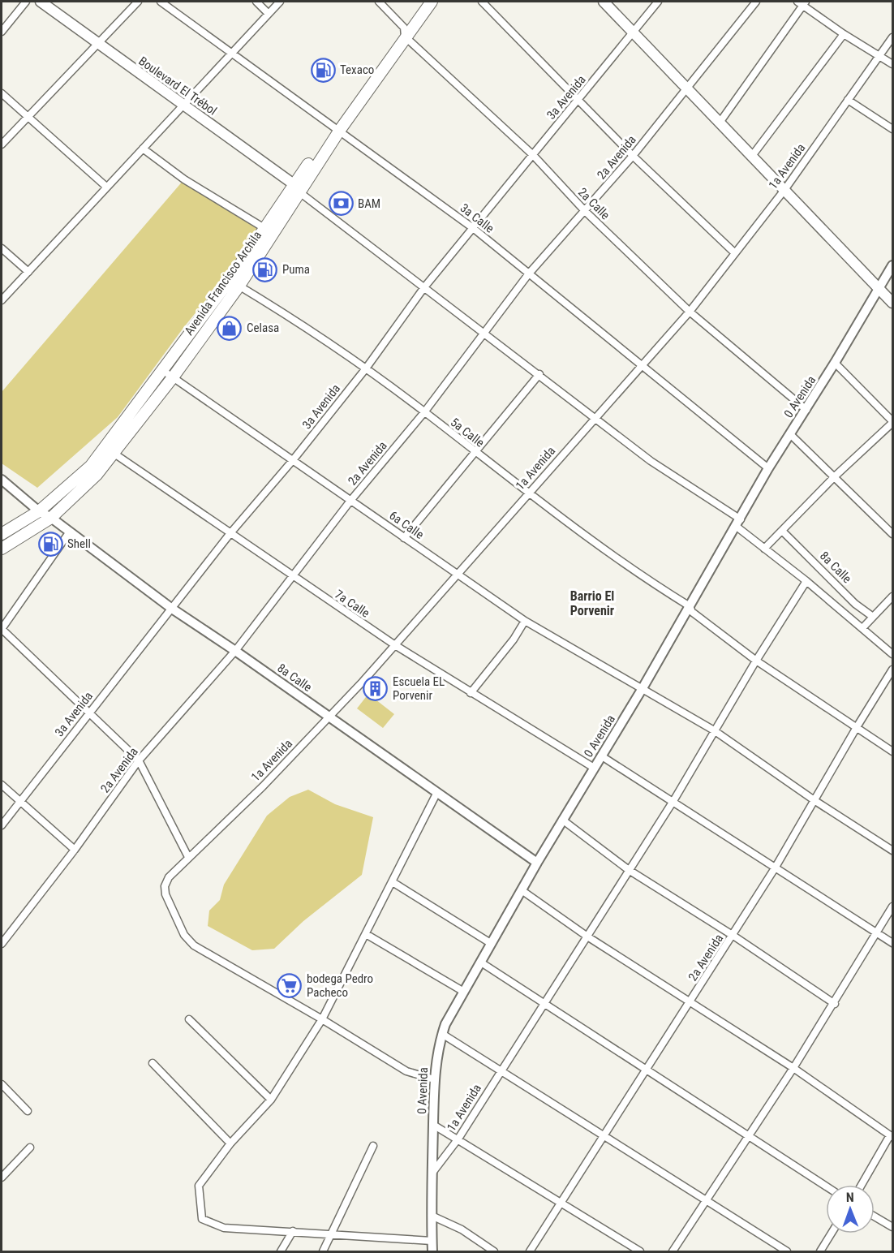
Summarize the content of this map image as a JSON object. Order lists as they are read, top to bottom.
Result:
{
  "streets": {
    "main road": ["Boulevard El Trébol", "Avenida Francisco Archila"],
    "street": [
      "3a Avenida",
      "2a Avenida",
      "1a Avenida",
      "2a Calle",
      "3a Calle",
      "0 Avenida",
      "5a Calle",
      "6a Calle",
      "8a Calle",
      "7a Calle"
    ]
  },
  "crossings": [
    ["Boulevard El Trébol", "Avenida Francisco Archila"],
    ["3a Avenida", "2a Calle"],
    ["3a Avenida", "3a Calle"],
    ["3a Avenida", "5a Calle"],
    ["3a Avenida", "6a Calle"],
    ["3a Avenida", "8a Calle"],
    ["3a Avenida", "7a Calle"],
    ["2a Avenida", "2a Calle"],
    ["2a Avenida", "3a Calle"],
    ["2a Avenida", "5a Calle"],
    ["2a Avenida", "6a Calle"],
    ["2a Avenida", "8a Calle"],
    ["2a Avenida", "7a Calle"],
    ["1a Avenida", "2a Calle"],
    ["1a Avenida", "3a Calle"],
    ["1a Avenida", "0 Avenida"],
    ["1a Avenida", "5a Calle"],
    ["1a Avenida", "6a Calle"],
    ["1a Avenida", "8a Calle"],
    ["1a Avenida", "7a Calle"],
    ["2a Calle", "Avenida Francisco Archila"],
    ["2a Calle", "0 Avenida"],
    ["3a Calle", "Avenida Francisco Archila"],
    ["3a Calle", "0 Avenida"],
    ["Avenida Francisco Archila", "5a Calle"],
    ["Avenida Francisco Archila", "6a Calle"],
    ["Avenida Francisco Archila", "8a Calle"],
    ["Avenida Francisco Archila", "7a Calle"],
    ["0 Avenida", "5a Calle"],
    ["0 Avenida", "6a Calle"],
    ["0 Avenida", "8a Calle"],
    ["0 Avenida", "7a Calle"]
  ],
  "districts": ["Barrio El Porvenir"],
  "places": {
    "fuel station": ["Texaco", "Puma", "Shell"],
    "bank": ["BAM"],
    "shop": ["Celasa"],
    "building": ["Escuela EL Porvenir"],
    "supermarket": ["bodega Pedro Pacheco"]
  },
  "north": "top"
}
